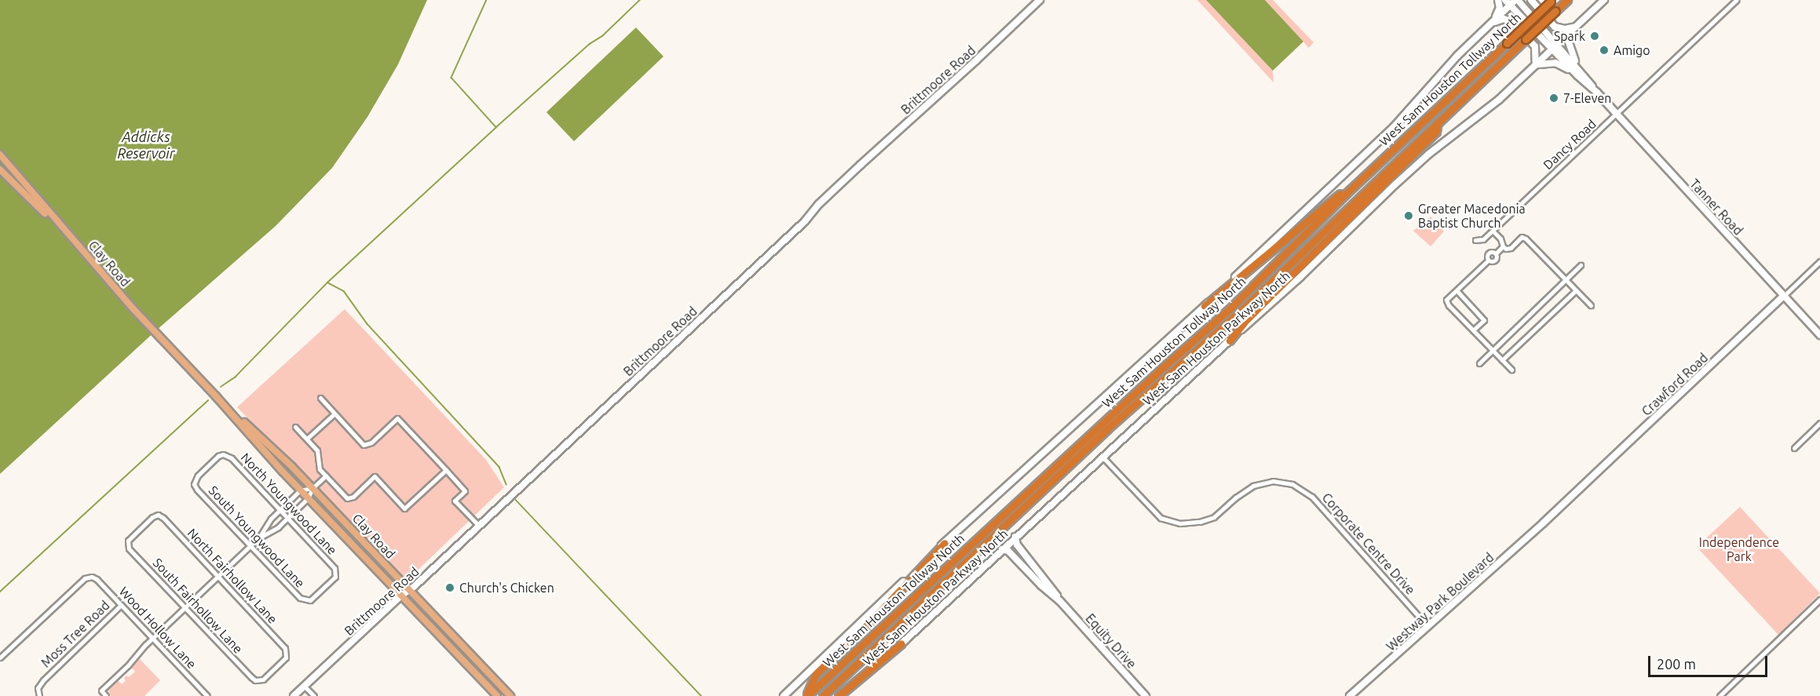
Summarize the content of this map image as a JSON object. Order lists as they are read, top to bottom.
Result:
{
  "streets": {
    "highway": ["West Sam Houston Tollway North"],
    "main road": [
      "Brittmoore Road",
      "Tanner Road",
      "Clay Road",
      "West Sam Houston Parkway North",
      "Crawford Road",
      "Westway Park Boulevard",
      "Equity Drive"
    ],
    "street": [
      "Dancy Road",
      "North Youngwood Lane",
      "South Youngwood Lane",
      "Corporate Centre Drive",
      "North Fairhollow Lane",
      "South Fairhollow Lane",
      "Wood Hollow Lane",
      "Moss Tree Road"
    ]
  },
  "crossings": [
    ["Brittmoore Road", "Clay Road"],
    ["Dancy Road", "Tanner Road"],
    ["Tanner Road", "West Sam Houston Parkway North"],
    ["Tanner Road", "Crawford Road"],
    ["West Sam Houston Parkway North", "Corporate Centre Drive"],
    ["West Sam Houston Parkway North", "Equity Drive"],
    ["Crawford Road", "Westway Park Boulevard"],
    ["North Youngwood Lane", "South Youngwood Lane"],
    ["Corporate Centre Drive", "Westway Park Boulevard"],
    ["North Fairhollow Lane", "South Fairhollow Lane"],
    ["Wood Hollow Lane", "Moss Tree Road"]
  ],
  "water": ["Addicks Reservoir"],
  "parks": ["Independence Park"],
  "places": [
    "Spark",
    "Amigo",
    "7-Eleven",
    "Greater Macedonia Baptist Church",
    "Church's Chicken"
  ],
  "scale_bar": "200 m"
}
